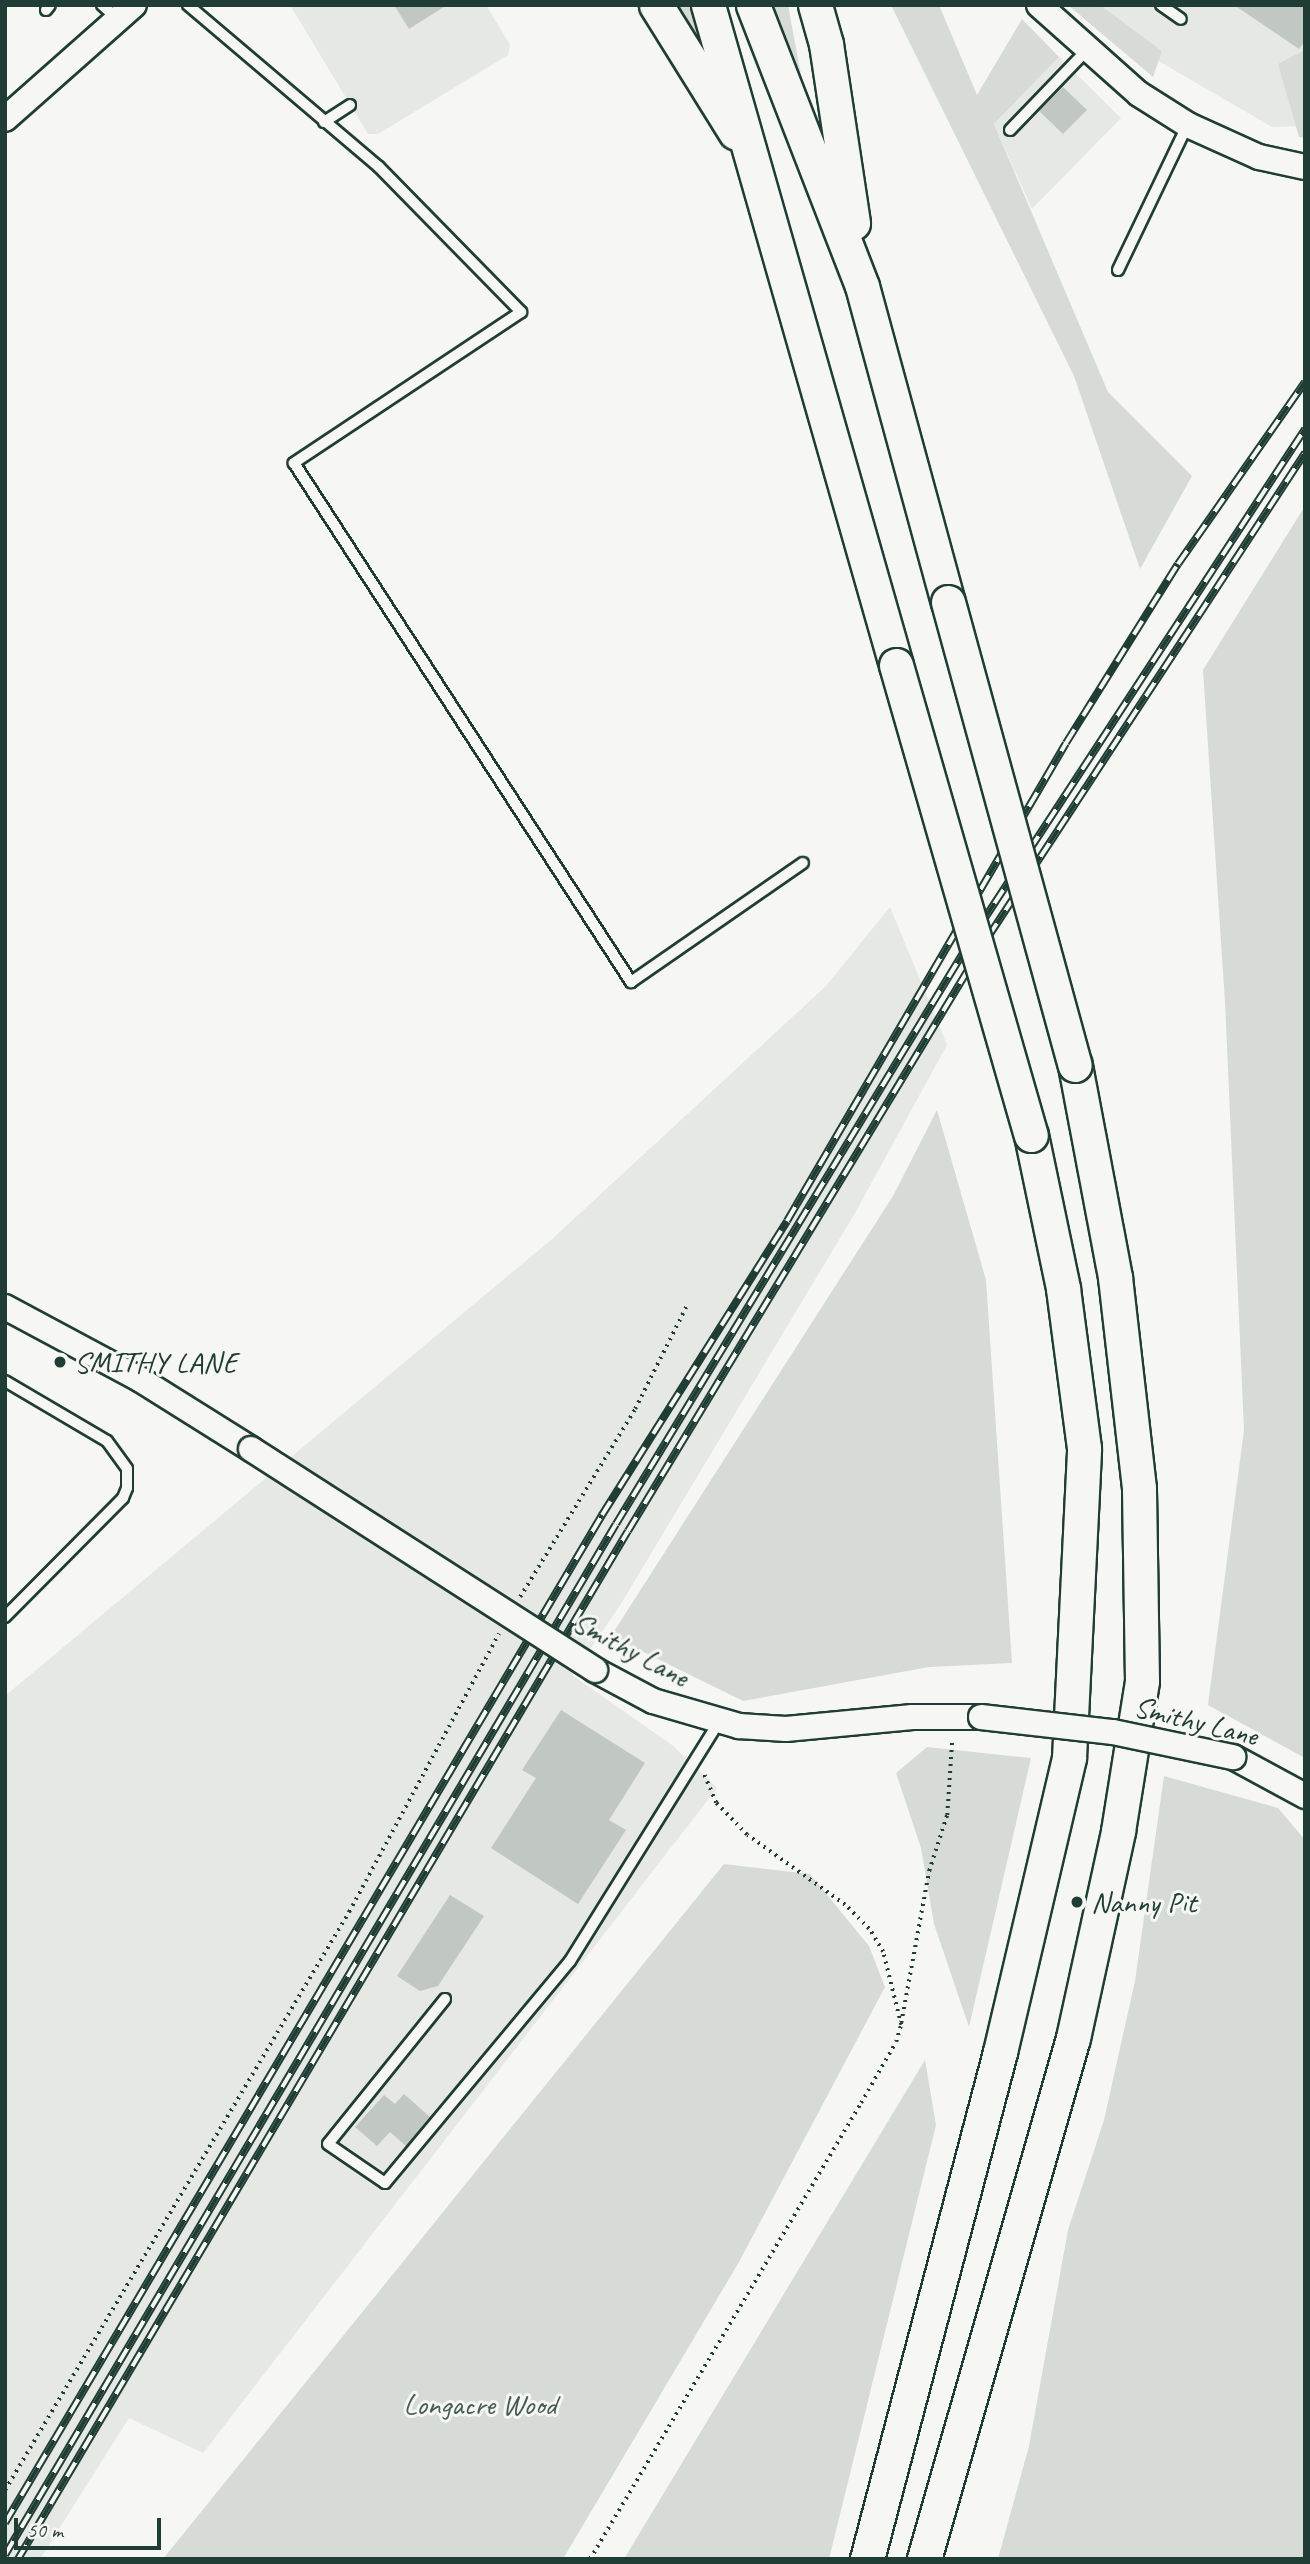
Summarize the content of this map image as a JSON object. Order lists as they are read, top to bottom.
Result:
{
  "streets": {
    "street": ["Smithy Lane"]
  },
  "parks": ["Longacre Wood"],
  "places": ["SMITHY LANE", "Nanny Pit"],
  "scale_bar": "50 m"
}
